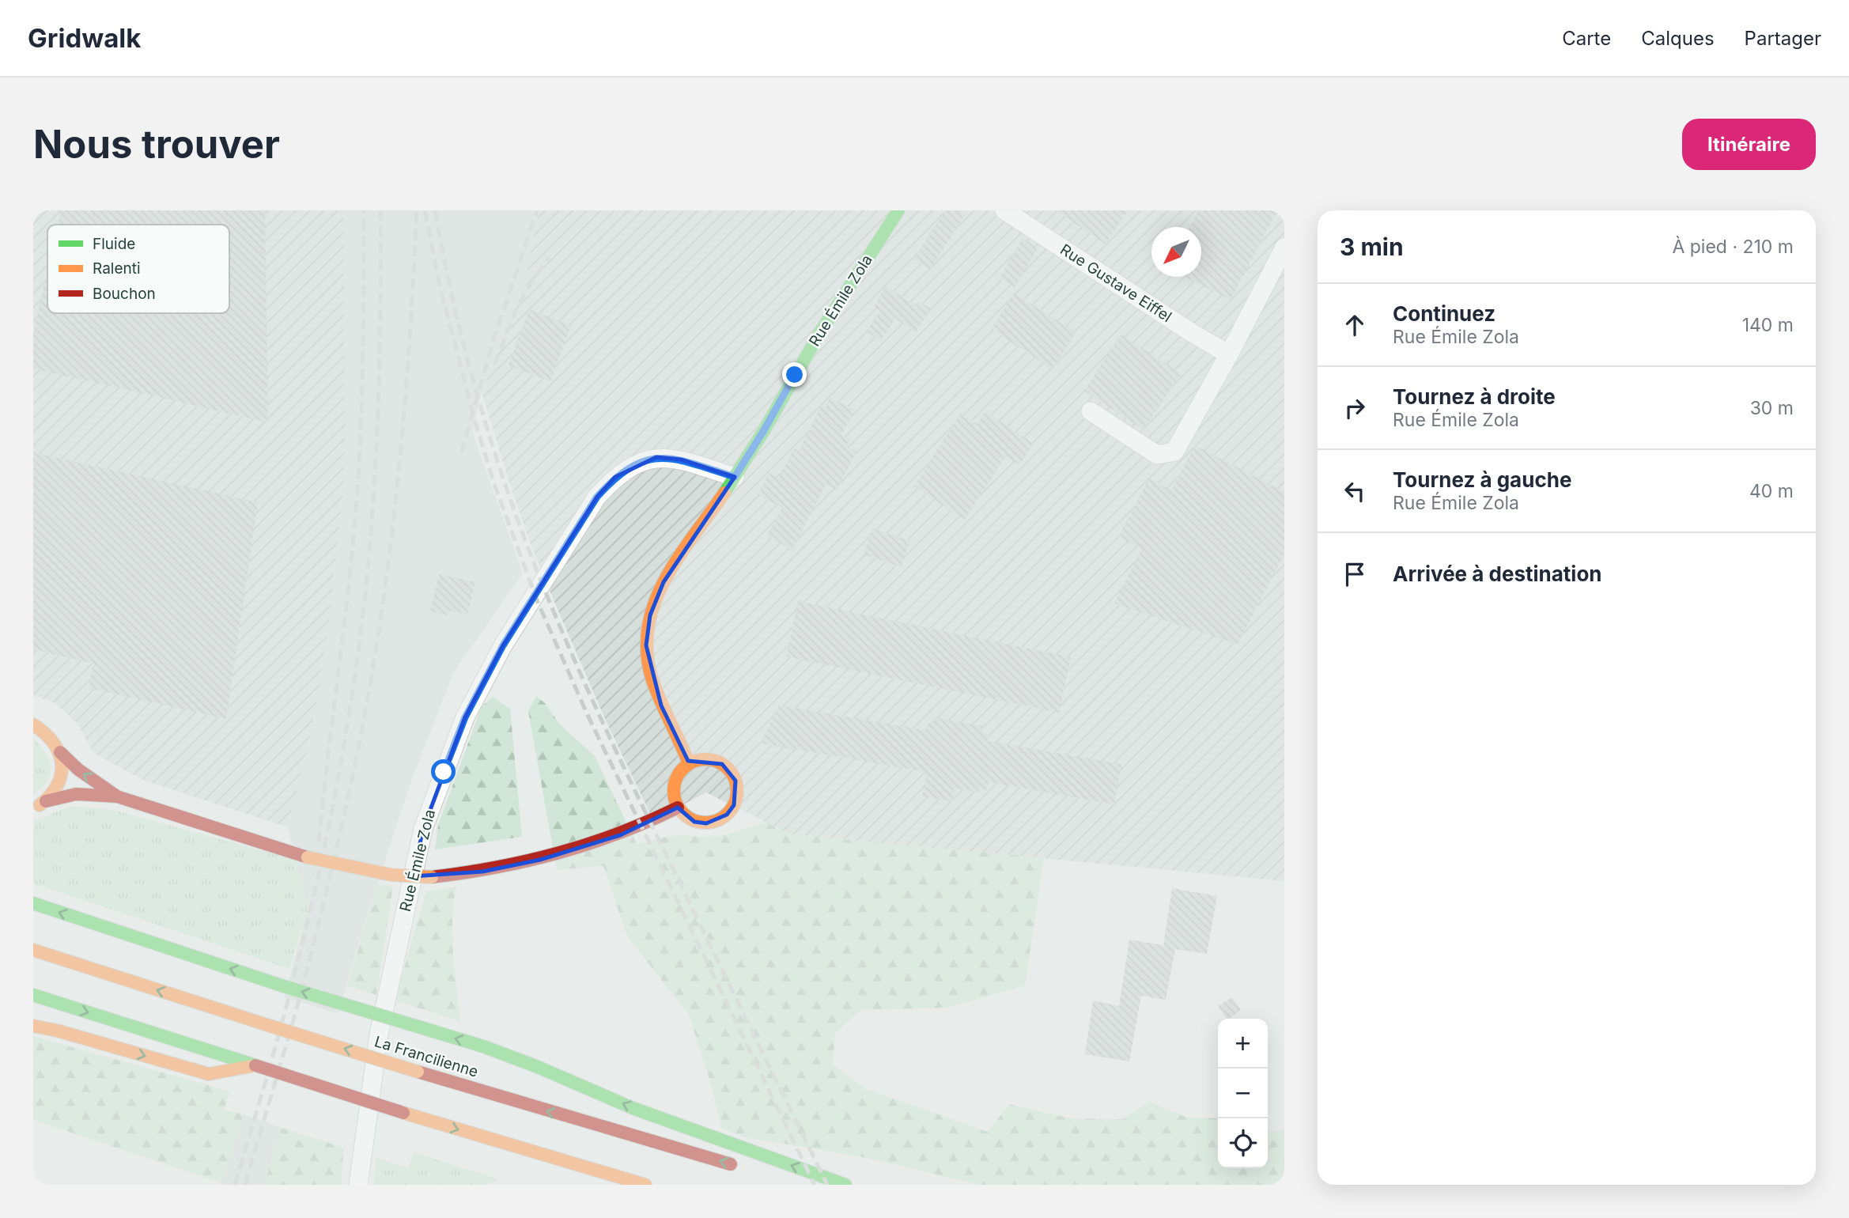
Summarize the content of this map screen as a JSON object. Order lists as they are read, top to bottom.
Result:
{
  "streets": {
    "main road": ["Rue Émile Zola", "La Francilienne"],
    "street": ["Rue Gustave Eiffel"]
  },
  "legend": ["Fluide", "Ralenti", "Bouchon"],
  "north": "bottom left",
  "page": {
    "header": "Gridwalk",
    "nav": ["Carte", "Calques", "Partager"],
    "buttons": "Itinéraire",
    "title": "Nous trouver",
    "heading": ["3 min", "À pied · 210 m"],
    "list": [
      ["Continuez", "Rue Émile Zola", "140 m"],
      ["Tournez à droite", "Rue Émile Zola", "30 m"],
      ["Tournez à gauche", "Rue Émile Zola", "40 m"],
      "Arrivée à destination"
    ],
    "map_buttons": ["+", "−"]
  }
}
